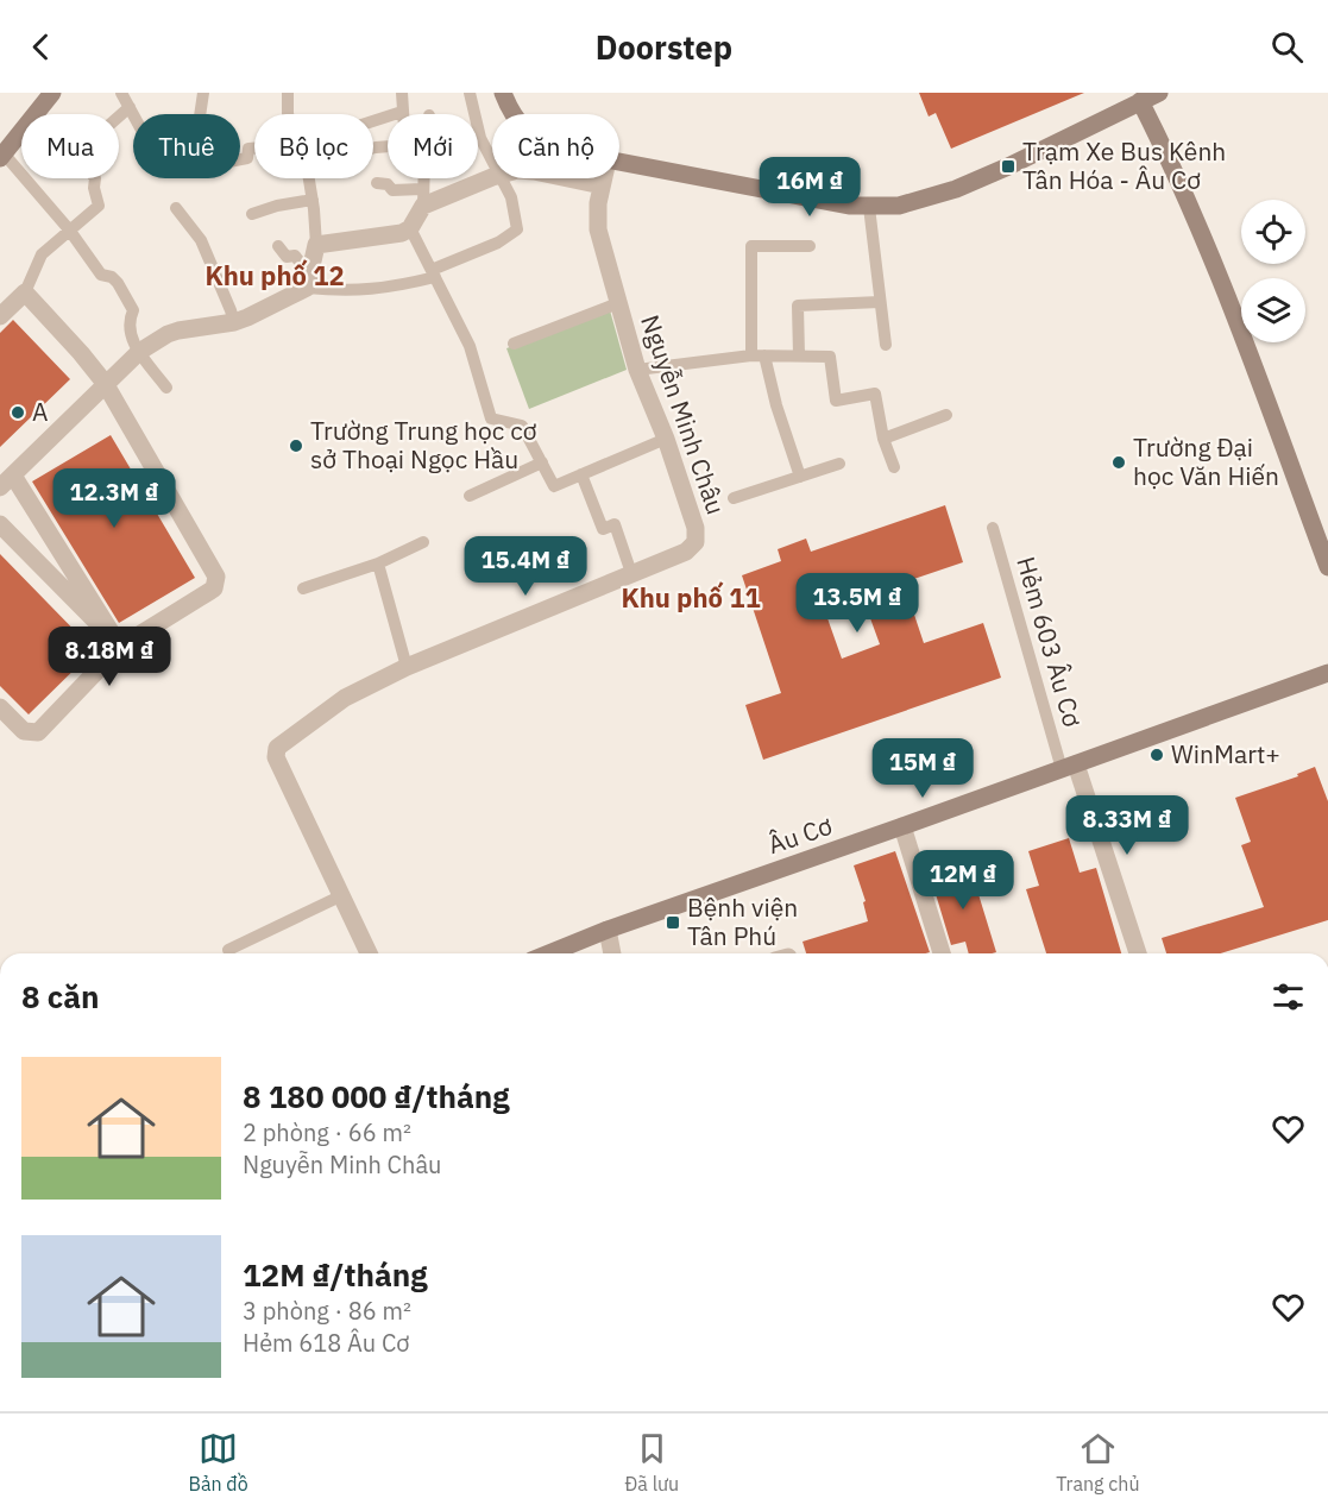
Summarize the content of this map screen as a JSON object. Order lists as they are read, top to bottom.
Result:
{
  "streets": {
    "street": ["Nguyễn Minh Châu", "Âu Cơ"],
    "lane": ["Hẻm 603 Âu Cơ"]
  },
  "crossings": [
    ["Hẻm 603 Âu Cơ", "Âu Cơ"]
  ],
  "districts": ["Khu phố 12", "Khu phố 11"],
  "places": {
    "transit": ["Trạm Xe Bus Kênh Tân Hóa - Âu Cơ", "Bệnh viện Tân Phú"],
    "other": [
      "A",
      "Trường Trung học cơ sở Thoại Ngọc Hầu",
      "Trường Đại học Văn Hiến",
      "WinMart+"
    ]
  },
  "page": {
    "header": "Doorstep",
    "chip": [
      "Mua",
      "Thuê",
      "Bộ lọc",
      "Mới",
      "Căn hộ"
    ],
    "price": [
      "16M ₫",
      "12.3M ₫",
      "15.4M ₫",
      "13.5M ₫",
      "8.18M ₫",
      "15M ₫",
      "8.33M ₫",
      "12M ₫"
    ],
    "heading": "8 căn",
    "list": [
      {
        "name": "8 180 000 ₫/tháng",
        "note": "2 phòng · 66 m² · Nguyễn Minh Châu"
      },
      {
        "name": "12M ₫/tháng",
        "note": "3 phòng · 86 m² · Hẻm 618 Âu Cơ"
      }
    ],
    "tabs": ["Bản đồ", "Đã lưu", "Trang chủ"]
  }
}
